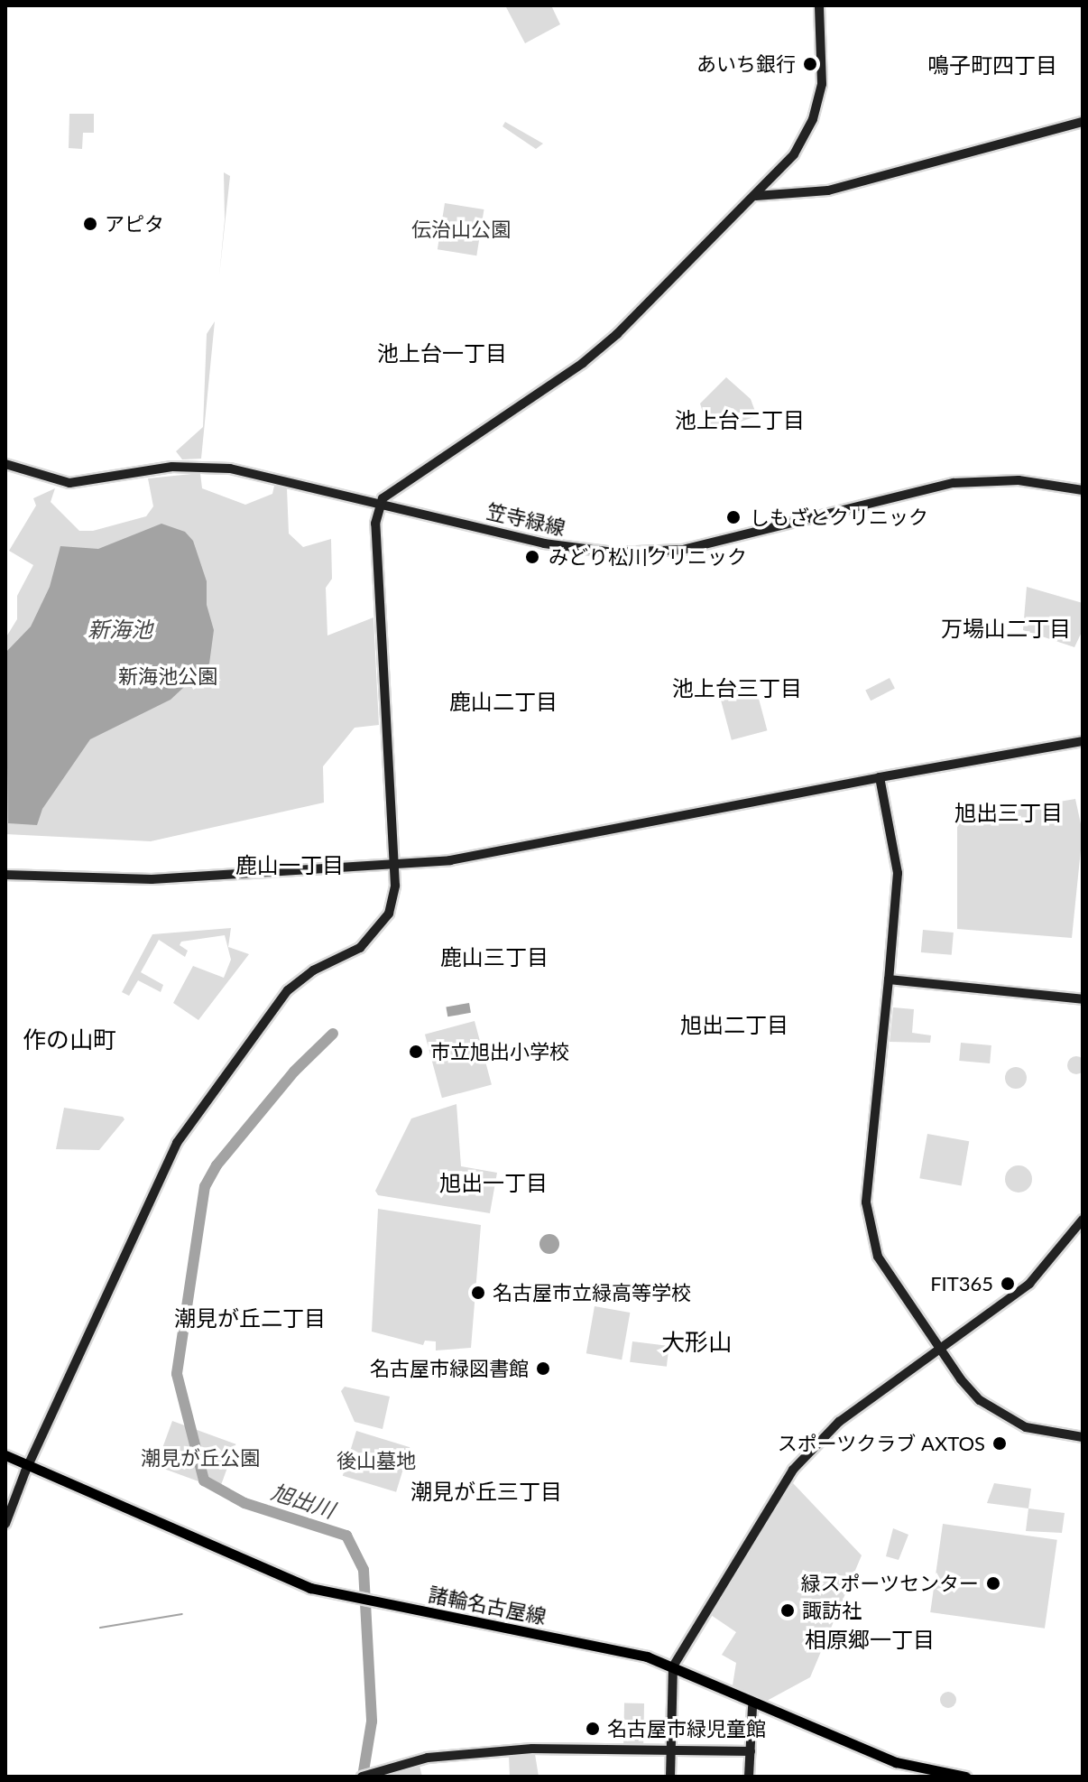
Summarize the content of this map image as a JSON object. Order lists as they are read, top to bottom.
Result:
{
  "streets": {
    "main road": ["諸輪名古屋線"],
    "street": ["笠寺緑線"]
  },
  "districts": [
    "鳴子町四丁目",
    "池上台一丁目",
    "池上台二丁目",
    "万場山二丁目",
    "池上台三丁目",
    "鹿山二丁目",
    "旭出三丁目",
    "鹿山一丁目",
    "鹿山三丁目",
    "旭出二丁目",
    "作の山町",
    "旭出一丁目",
    "潮見が丘二丁目",
    "大形山",
    "潮見が丘三丁目",
    "相原郷一丁目"
  ],
  "water": ["新海池", "旭出川"],
  "parks": [
    "伝治山公園",
    "新海池公園",
    "潮見が丘公園",
    "後山墓地"
  ],
  "places": [
    "あいち銀行",
    "アピタ",
    "しもざとクリニック",
    "みどり松川クリニック",
    "市立旭出小学校",
    "FIT365",
    "名古屋市立緑高等学校",
    "名古屋市緑図書館",
    "スポーツクラブ AXTOS",
    "緑スポーツセンター",
    "諏訪社",
    "名古屋市緑児童館"
  ]
}
